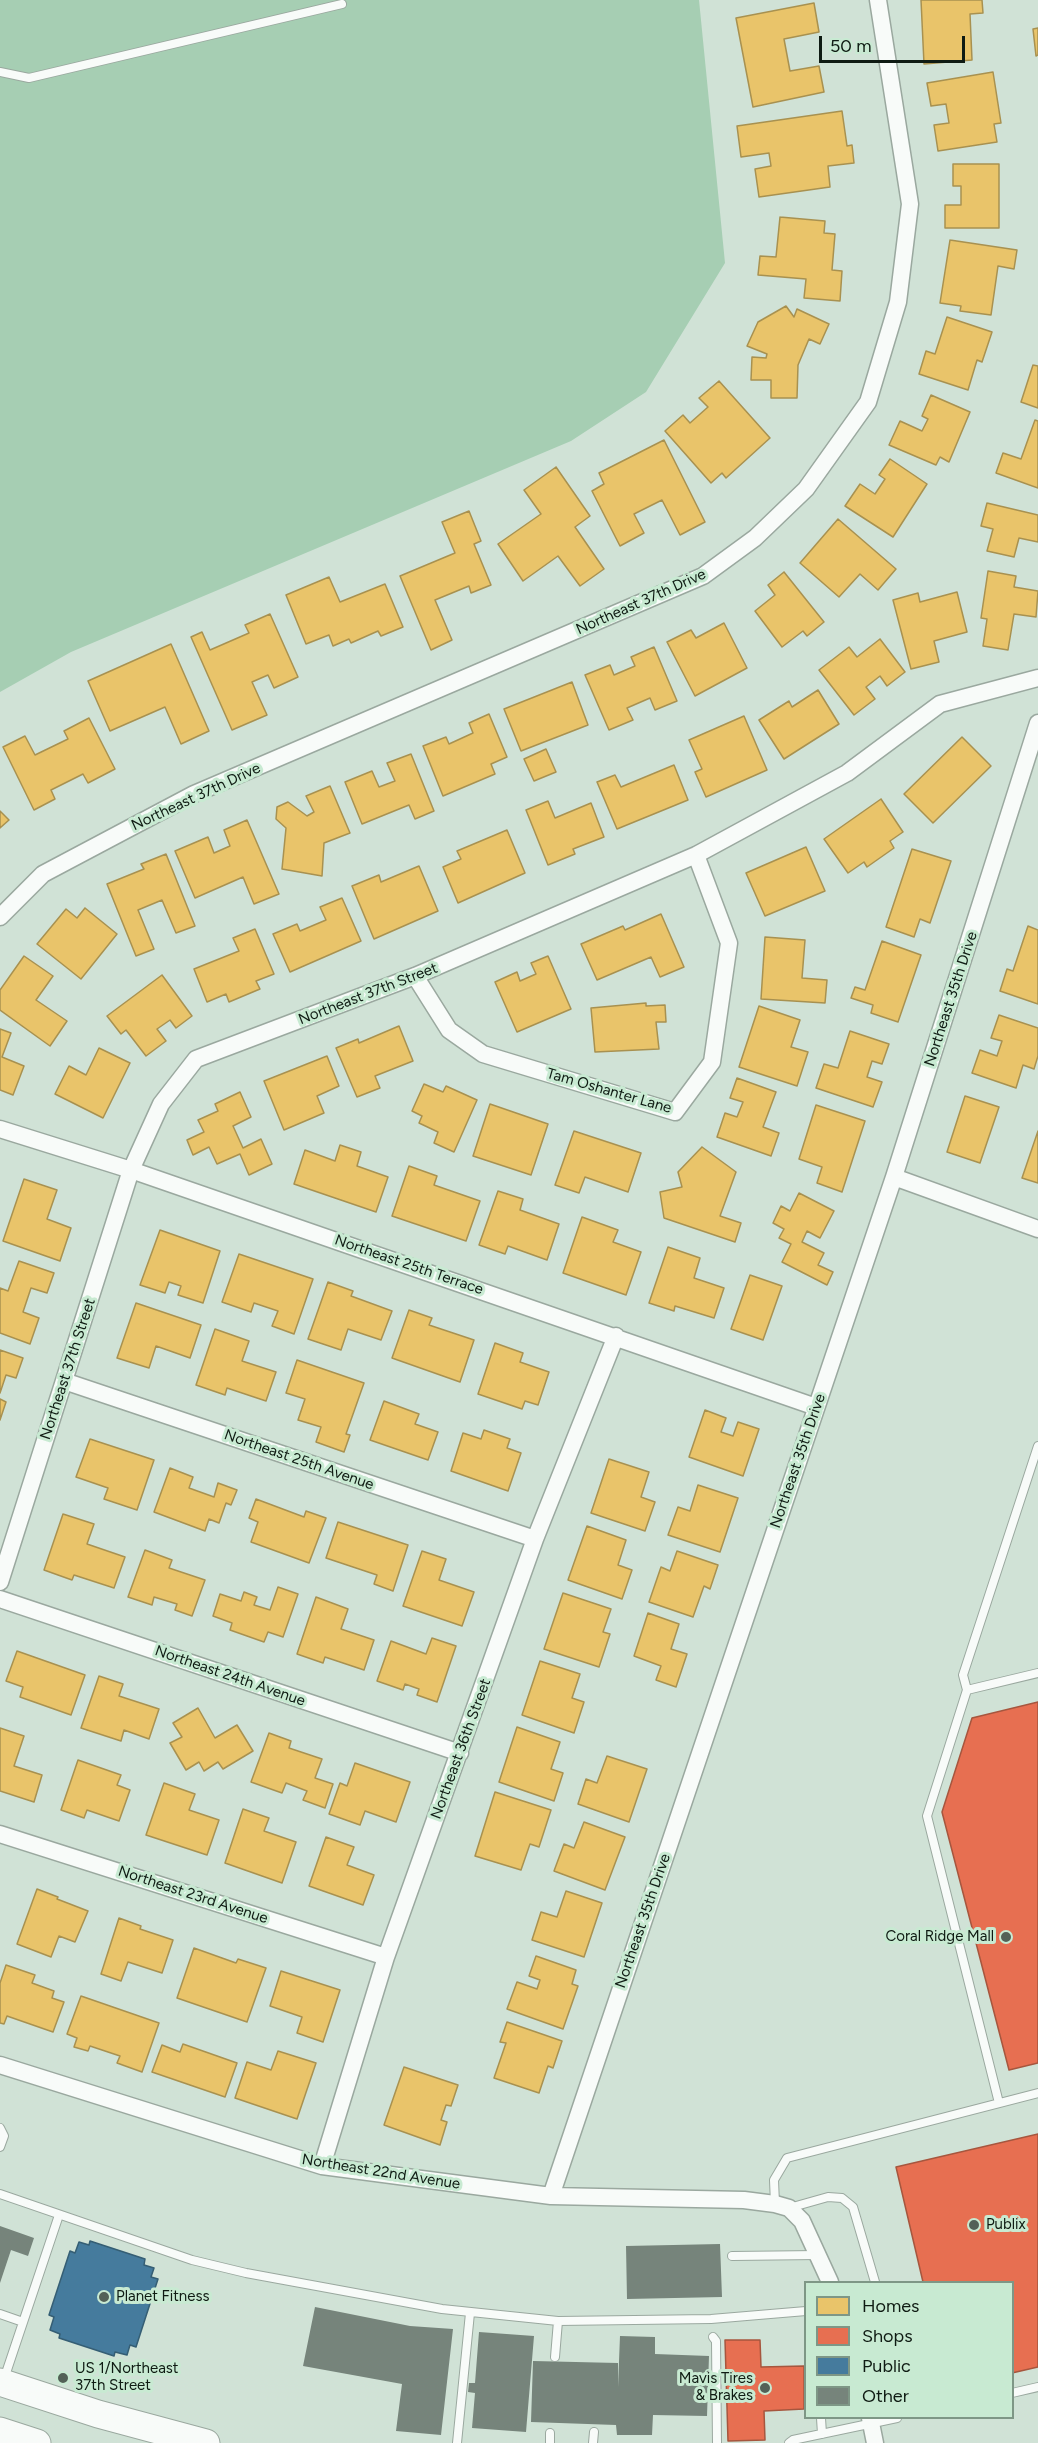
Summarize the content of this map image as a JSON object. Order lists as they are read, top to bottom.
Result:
{
  "streets": {
    "street": [
      "Northeast 37th Drive",
      "Northeast 37th Street",
      "Northeast 35th Drive",
      "Tam Oshanter Lane",
      "Northeast 25th Terrace",
      "Northeast 25th Avenue",
      "Northeast 24th Avenue",
      "Northeast 36th Street",
      "Northeast 23rd Avenue",
      "Northeast 22nd Avenue"
    ]
  },
  "crossings": [
    ["Northeast 37th Street", "Tam Oshanter Lane"],
    ["Northeast 37th Street", "Northeast 25th Terrace"],
    ["Northeast 37th Street", "Northeast 25th Avenue"],
    ["Northeast 35th Drive", "Northeast 25th Terrace"],
    ["Northeast 35th Drive", "Northeast 22nd Avenue"],
    ["Northeast 25th Terrace", "Northeast 36th Street"],
    ["Northeast 25th Avenue", "Northeast 36th Street"],
    ["Northeast 24th Avenue", "Northeast 36th Street"],
    ["Northeast 36th Street", "Northeast 23rd Avenue"],
    ["Northeast 36th Street", "Northeast 22nd Avenue"]
  ],
  "places": [
    "Coral Ridge Mall",
    "Publix",
    "Planet Fitness",
    "US 1/Northeast 37th Street",
    "Mavis Tires & Brakes"
  ],
  "legend": [
    "Homes",
    "Shops",
    "Public",
    "Other"
  ],
  "scale_bar": "50 m"
}
